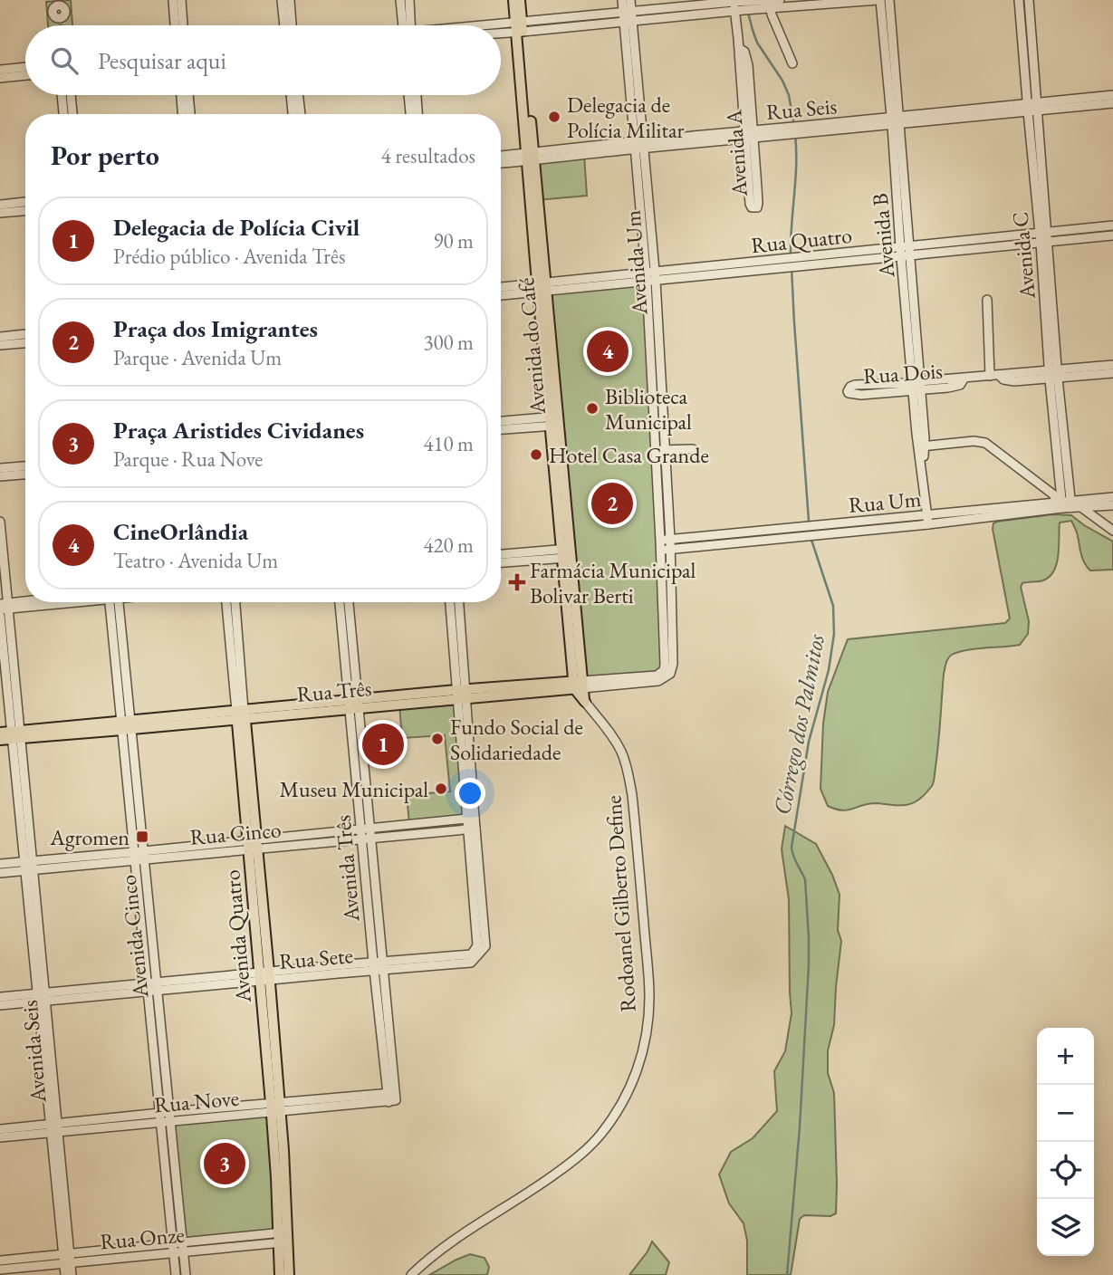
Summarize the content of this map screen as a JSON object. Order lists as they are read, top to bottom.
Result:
{
  "streets": {
    "main road": [
      "Avenida do Café",
      "Rua Três",
      "Rodoanel Gilberto Define",
      "Avenida Quatro"
    ],
    "street": [
      "Rua Seis",
      "Avenida A",
      "Avenida B",
      "Rua Quatro",
      "Avenida C",
      "Avenida Um",
      "Rua Dois",
      "Rua Um",
      "Rua Cinco",
      "Avenida Três",
      "Avenida Cinco",
      "Rua Sete",
      "Avenida Seis",
      "Rua Nove",
      "Rua Onze"
    ]
  },
  "crossings": [
    ["Rua Seis", "Avenida A"],
    ["Rua Seis", "Avenida B"],
    ["Rua Seis", "Avenida C"],
    ["Rua Seis", "Avenida Um"],
    ["Rua Seis", "Avenida do Café"],
    ["Avenida B", "Rua Quatro"],
    ["Avenida B", "Rua Dois"],
    ["Avenida B", "Rua Um"],
    ["Rua Quatro", "Avenida C"],
    ["Rua Quatro", "Avenida Um"],
    ["Rua Quatro", "Avenida do Café"],
    ["Avenida C", "Rua Dois"],
    ["Avenida C", "Rua Um"],
    ["Avenida Um", "Rua Um"],
    ["Avenida Um", "Rua Três"],
    ["Avenida do Café", "Rua Três"],
    ["Avenida do Café", "Rodoanel Gilberto Define"],
    ["Rua Três", "Avenida Três"],
    ["Rua Três", "Rodoanel Gilberto Define"],
    ["Rua Três", "Avenida Cinco"],
    ["Rua Três", "Avenida Quatro"],
    ["Rua Três", "Avenida Seis"],
    ["Rua Cinco", "Avenida Três"],
    ["Rua Cinco", "Avenida Cinco"],
    ["Rua Cinco", "Avenida Quatro"],
    ["Rua Cinco", "Rua Sete"],
    ["Rua Cinco", "Avenida Seis"],
    ["Avenida Três", "Rua Sete"],
    ["Avenida Três", "Rua Nove"],
    ["Avenida Cinco", "Rua Sete"],
    ["Avenida Cinco", "Rua Nove"],
    ["Avenida Cinco", "Rua Onze"],
    ["Avenida Quatro", "Rua Sete"],
    ["Avenida Quatro", "Rua Nove"],
    ["Avenida Quatro", "Rua Onze"],
    ["Rua Sete", "Avenida Seis"],
    ["Avenida Seis", "Rua Nove"],
    ["Avenida Seis", "Rua Onze"]
  ],
  "water": ["Córrego dos Palmitos"],
  "places": {
    "other": [
      "Delegacia de Polícia Militar",
      "Biblioteca Municipal",
      "Hotel Casa Grande",
      "Fundo Social de Solidariedade",
      "Museu Municipal"
    ],
    "health": ["Farmácia Municipal Bolivar Berti"],
    "transit": ["Agromen"]
  },
  "page": {
    "search": "Pesquisar aqui",
    "heading": ["Por perto", "4 resultados"],
    "list": [
      {
        "mark": "1",
        "name": "Delegacia de Polícia Civil",
        "note": "Prédio público · Avenida Três",
        "value": "90 m"
      },
      {
        "mark": "2",
        "name": "Praça dos Imigrantes",
        "note": "Parque · Avenida Um",
        "value": "300 m"
      },
      {
        "mark": "3",
        "name": "Praça Aristides Cividanes",
        "note": "Parque · Rua Nove",
        "value": "410 m"
      },
      {
        "mark": "4",
        "name": "CineOrlândia",
        "note": "Teatro · Avenida Um",
        "value": "420 m"
      }
    ],
    "pins": [
      "4",
      "2",
      "1",
      "3"
    ],
    "map_buttons": ["+", "−"]
  }
}
